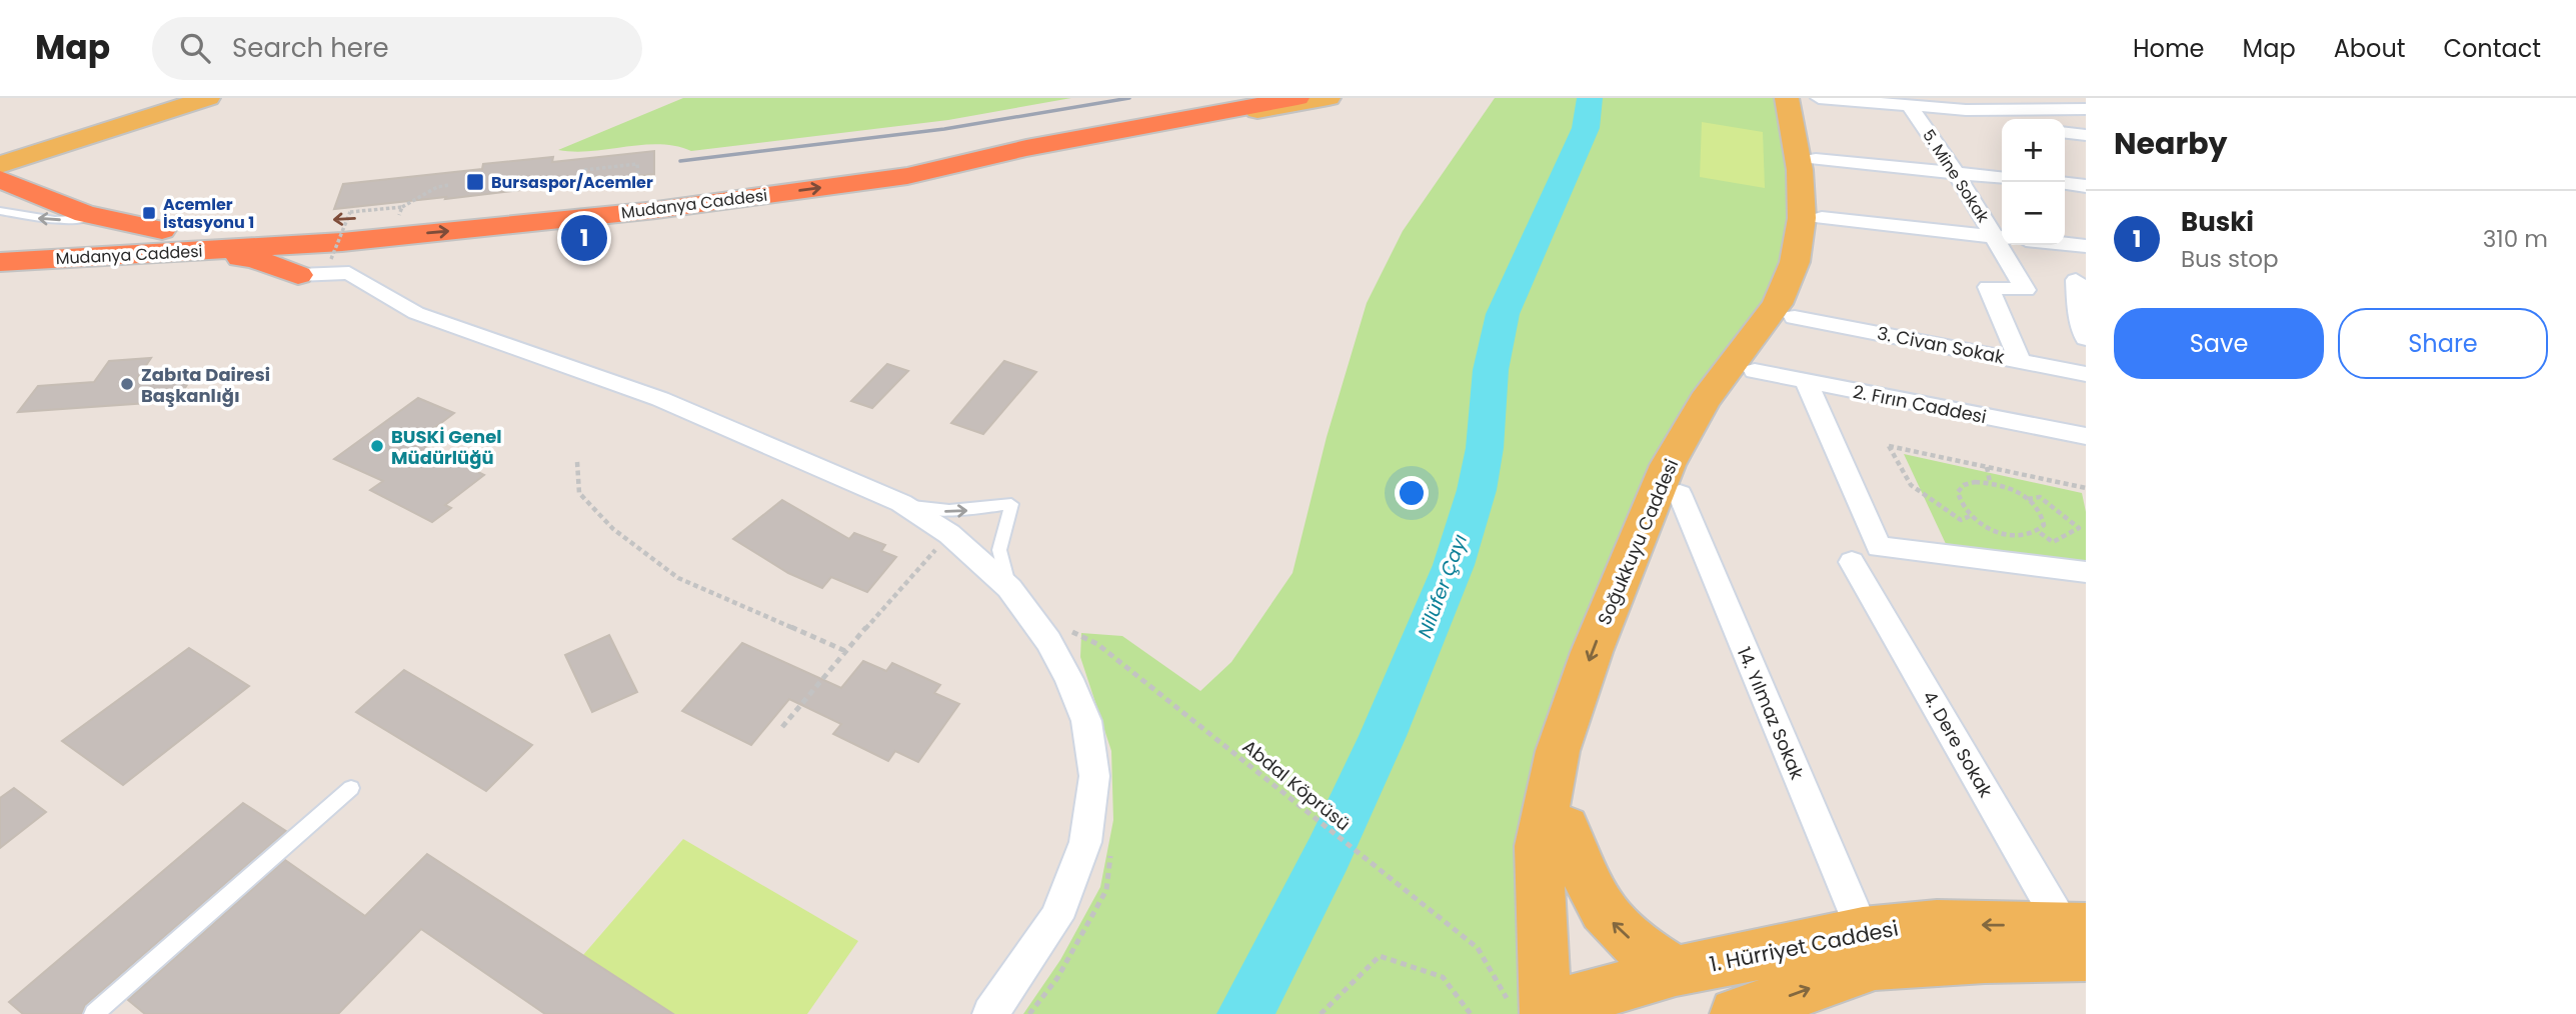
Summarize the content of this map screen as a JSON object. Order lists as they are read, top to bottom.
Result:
{
  "streets": {
    "highway": ["Mudanya Caddesi"],
    "main road": ["Soğukkuyu Caddesi", "1. Hürriyet Caddesi"],
    "street": [
      "5. Mine Sokak",
      "3. Civan Sokak",
      "2. Fırın Caddesi",
      "14. Yılmaz Sokak",
      "4. Dere Sokak"
    ],
    "path": ["Abdal Köprüsü"]
  },
  "crossings": [
    ["5. Mine Sokak", "3. Civan Sokak"],
    ["3. Civan Sokak", "Soğukkuyu Caddesi"],
    ["2. Fırın Caddesi", "Soğukkuyu Caddesi"],
    ["Soğukkuyu Caddesi", "14. Yılmaz Sokak"],
    ["Soğukkuyu Caddesi", "Abdal Köprüsü"],
    ["Soğukkuyu Caddesi", "1. Hürriyet Caddesi"],
    ["14. Yılmaz Sokak", "1. Hürriyet Caddesi"],
    ["4. Dere Sokak", "1. Hürriyet Caddesi"],
    ["Abdal Köprüsü", "1. Hürriyet Caddesi"]
  ],
  "water": ["Nilüfer Çayı"],
  "places": {
    "transit": ["Bursaspor/Acemler", "Acemler İstasyonu 1"],
    "other": ["Zabıta Dairesi Başkanlığı", "BUSKİ Genel Müdürlüğü"]
  },
  "page": {
    "header": "Map",
    "search": "Search here",
    "nav": [
      "Home",
      "Map",
      "About",
      "Contact"
    ],
    "heading": "Nearby",
    "map_buttons": ["+", "−"],
    "list": [
      {
        "mark": "1",
        "name": "Buski",
        "note": "Bus stop",
        "value": "310 m"
      }
    ],
    "pins": "1",
    "buttons": ["Save", "Share"]
  }
}
